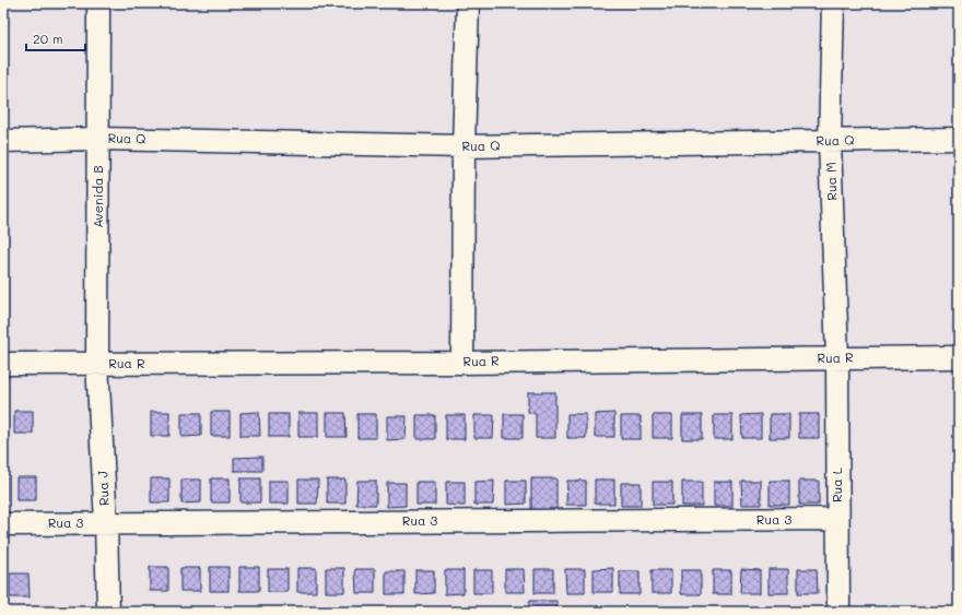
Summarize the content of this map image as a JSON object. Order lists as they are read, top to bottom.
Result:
{
  "streets": {
    "street": [
      "Rua Q",
      "Rua M",
      "Avenida B",
      "Rua R",
      "Rua L",
      "Rua J",
      "Rua 3"
    ]
  },
  "crossings": [
    ["Rua Q", "Rua M"],
    ["Rua Q", "Avenida B"],
    ["Rua M", "Rua R"],
    ["Rua M", "Rua L"],
    ["Avenida B", "Rua R"],
    ["Avenida B", "Rua J"],
    ["Rua R", "Rua L"],
    ["Rua R", "Rua J"],
    ["Rua L", "Rua 3"],
    ["Rua J", "Rua 3"]
  ],
  "scale_bar": "20 m"
}
